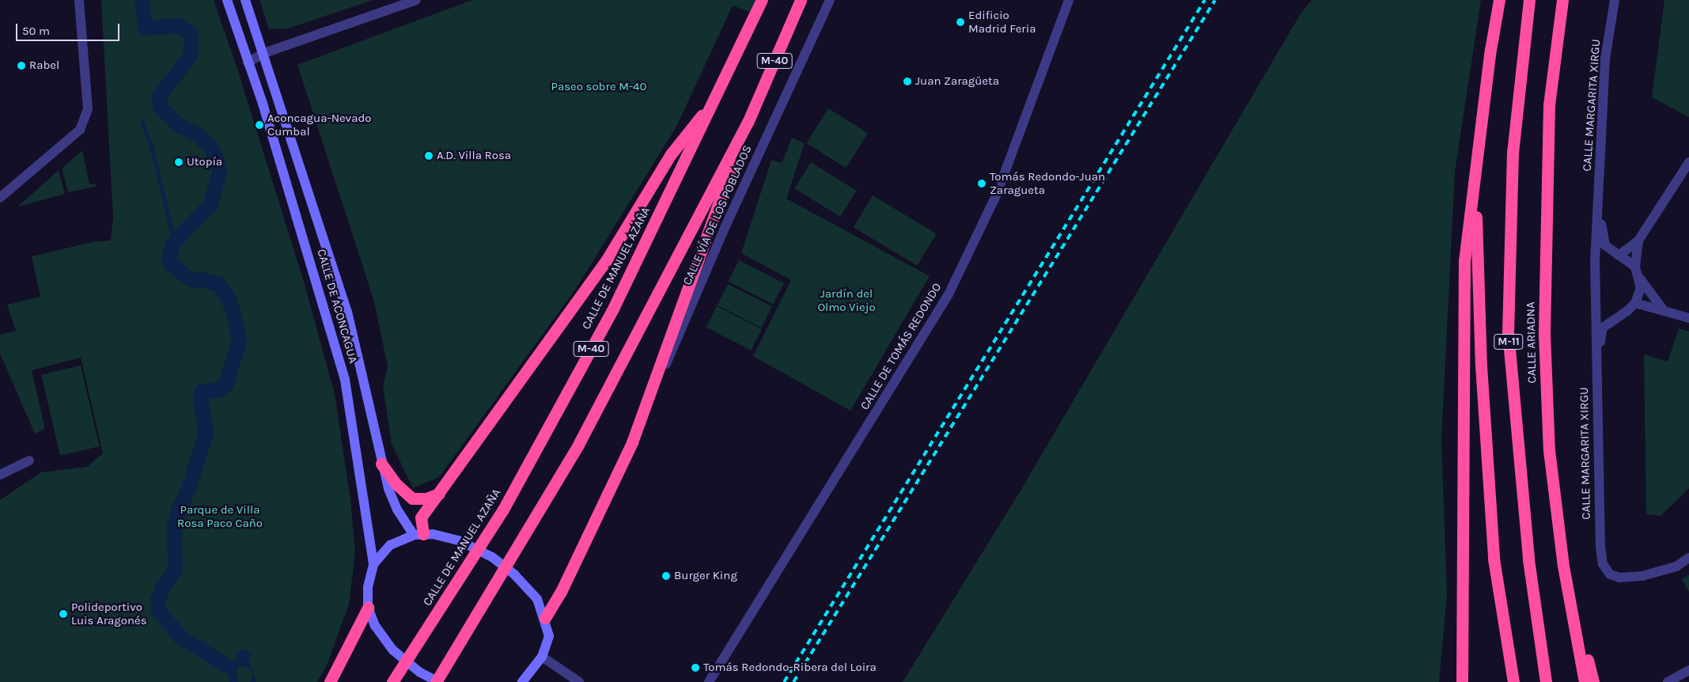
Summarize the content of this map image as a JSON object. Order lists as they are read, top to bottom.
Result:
{
  "streets": {
    "highway": [
      "M-40",
      "CALLE DE MANUEL AZAÑA",
      "M-11",
      "CALLE ARIADNA"
    ],
    "main road": ["CALLE DE ACONCAGUA"],
    "street": ["CALLE MARGARITA XIRGU", "CALLE VÍA DE LOS POBLADOS", "CALLE DE TOMÁS REDONDO"]
  },
  "parks": ["Paseo sobre M-40", "Jardín del Olmo Viejo", "Parque de Villa Rosa Paco Caño"],
  "places": [
    "Edificio Madrid Feria",
    "Rabel",
    "Juan Zaragüeta",
    "Aconcagua-Nevado Cumbal",
    "A.D. Villa Rosa",
    "Utopía",
    "Tomás Redondo-Juan Zaragueta",
    "Burger King",
    "Polideportivo Luis Aragonés",
    "Tomás Redondo-Ribera del Loira"
  ],
  "scale_bar": "50 m"
}
